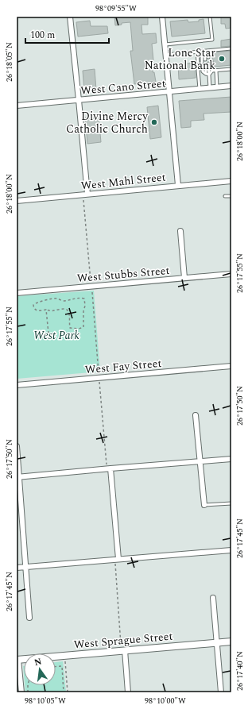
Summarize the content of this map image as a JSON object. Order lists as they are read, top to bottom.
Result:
{
  "streets": {
    "street": [
      "West Cano Street",
      "West Mahl Street",
      "West Stubbs Street",
      "West Fay Street",
      "West Sprague Street"
    ]
  },
  "parks": ["West Park"],
  "places": ["Lone Star National Bank", "Divine Mercy Catholic Church"],
  "scale_bar": "100 m",
  "north": "top",
  "coordinates": [
    "98°09'55\"W",
    "26°18'05\"N",
    "26°18'00\"N",
    "26°17'55\"N",
    "26°17'50\"N",
    "26°17'45\"N",
    "26°17'40\"N",
    "98°10'05\"W",
    "98°10'00\"W"
  ]
}
